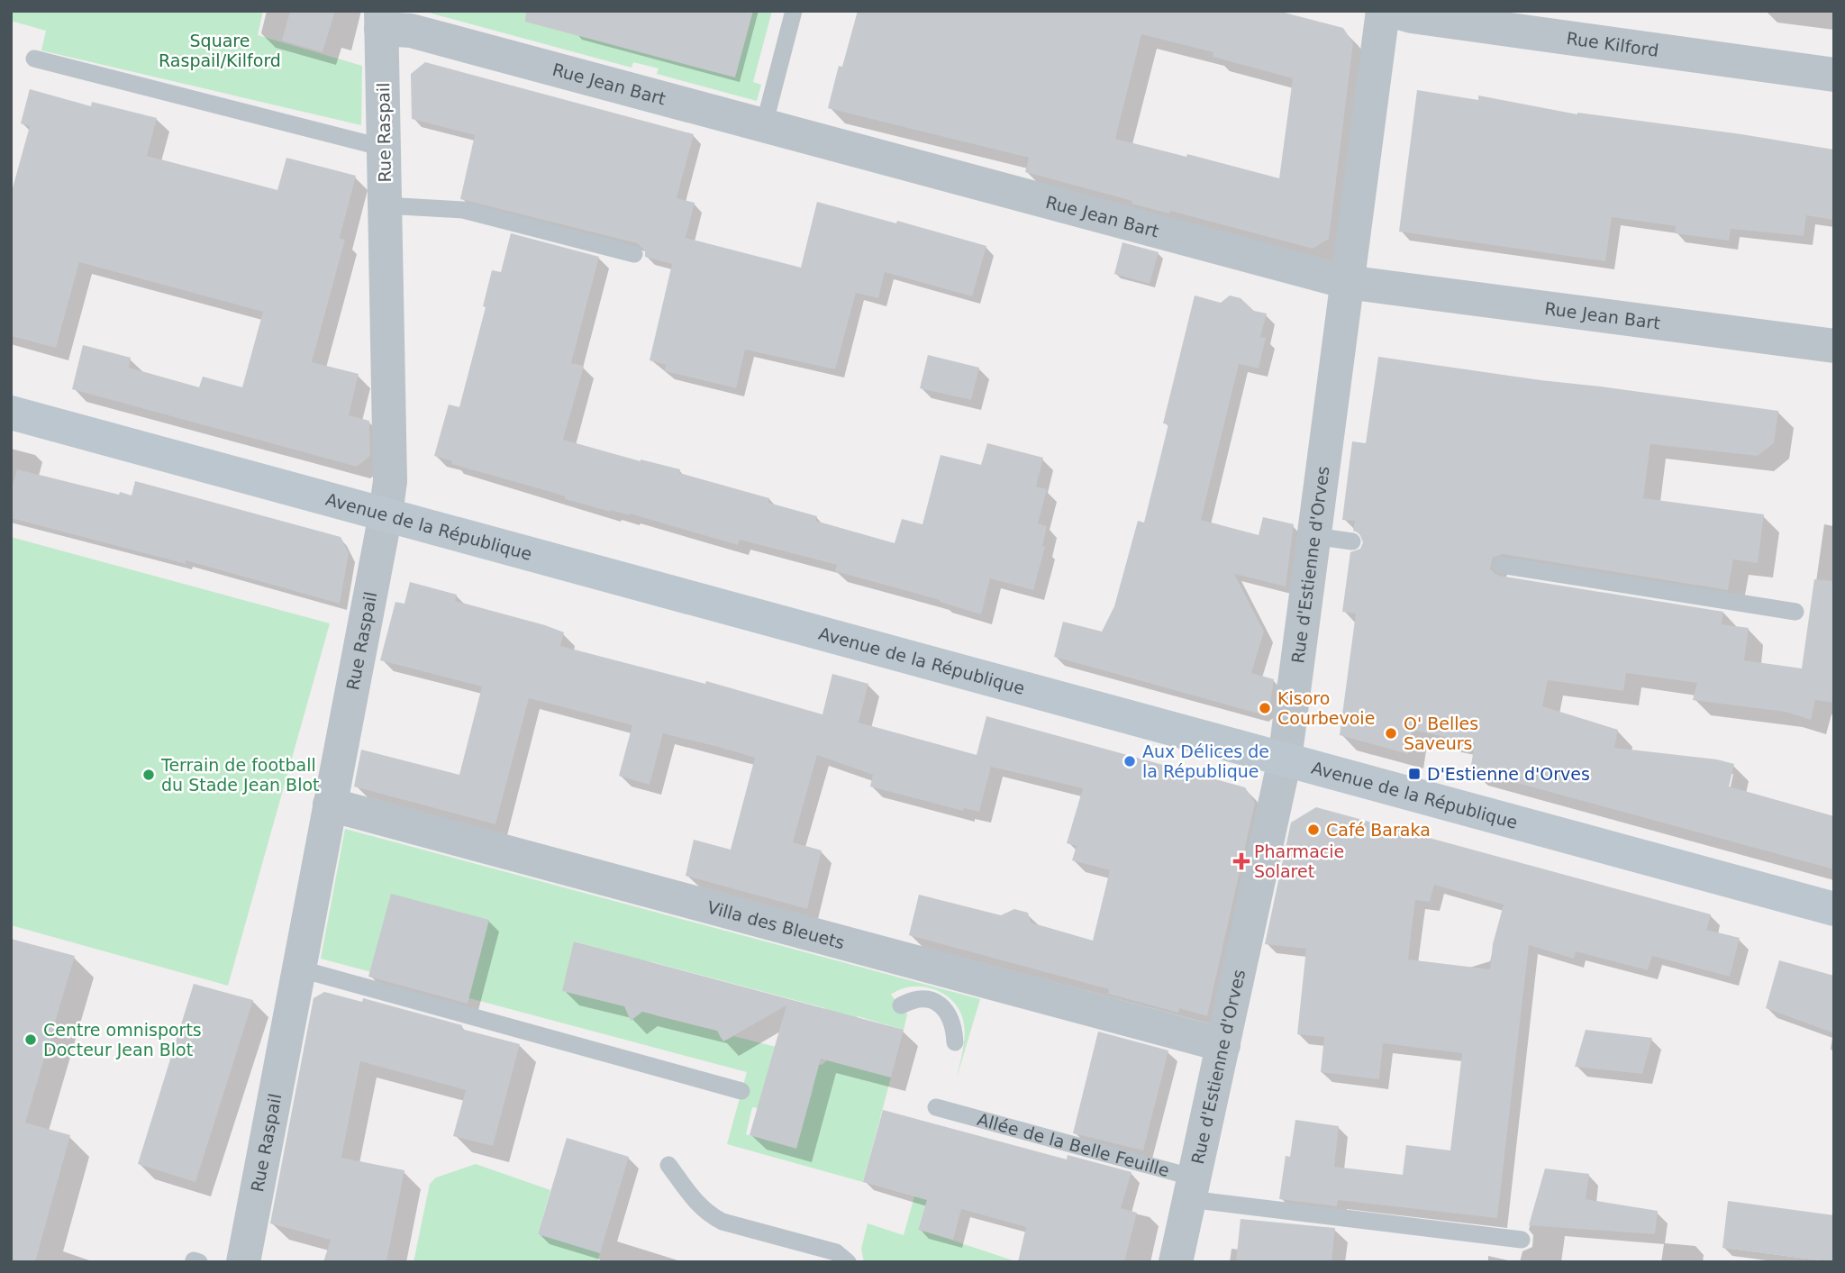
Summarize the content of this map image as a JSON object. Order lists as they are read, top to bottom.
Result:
{
  "streets": {
    "street": [
      "Rue Kilford",
      "Rue Jean Bart",
      "Rue Raspail",
      "Avenue de la République",
      "Rue d'Estienne d'Orves",
      "Villa des Bleuets"
    ],
    "lane": ["Allée de la Belle Feuille"]
  },
  "crossings": [
    ["Rue Jean Bart", "Rue Raspail"],
    ["Rue Jean Bart", "Rue d'Estienne d'Orves"],
    ["Rue Raspail", "Avenue de la République"],
    ["Rue Raspail", "Villa des Bleuets"],
    ["Avenue de la République", "Rue d'Estienne d'Orves"],
    ["Rue d'Estienne d'Orves", "Villa des Bleuets"],
    ["Rue d'Estienne d'Orves", "Allée de la Belle Feuille"]
  ],
  "parks": ["Square Raspail/Kilford"],
  "places": {
    "other": [
      "Kisoro Courbevoie",
      "O' Belles Saveurs",
      "Aux Délices de la République",
      "Terrain de football du Stade Jean Blot",
      "Café Baraka",
      "Centre omnisports Docteur Jean Blot"
    ],
    "transit": ["D'Estienne d'Orves"],
    "health": ["Pharmacie Solaret"]
  }
}
